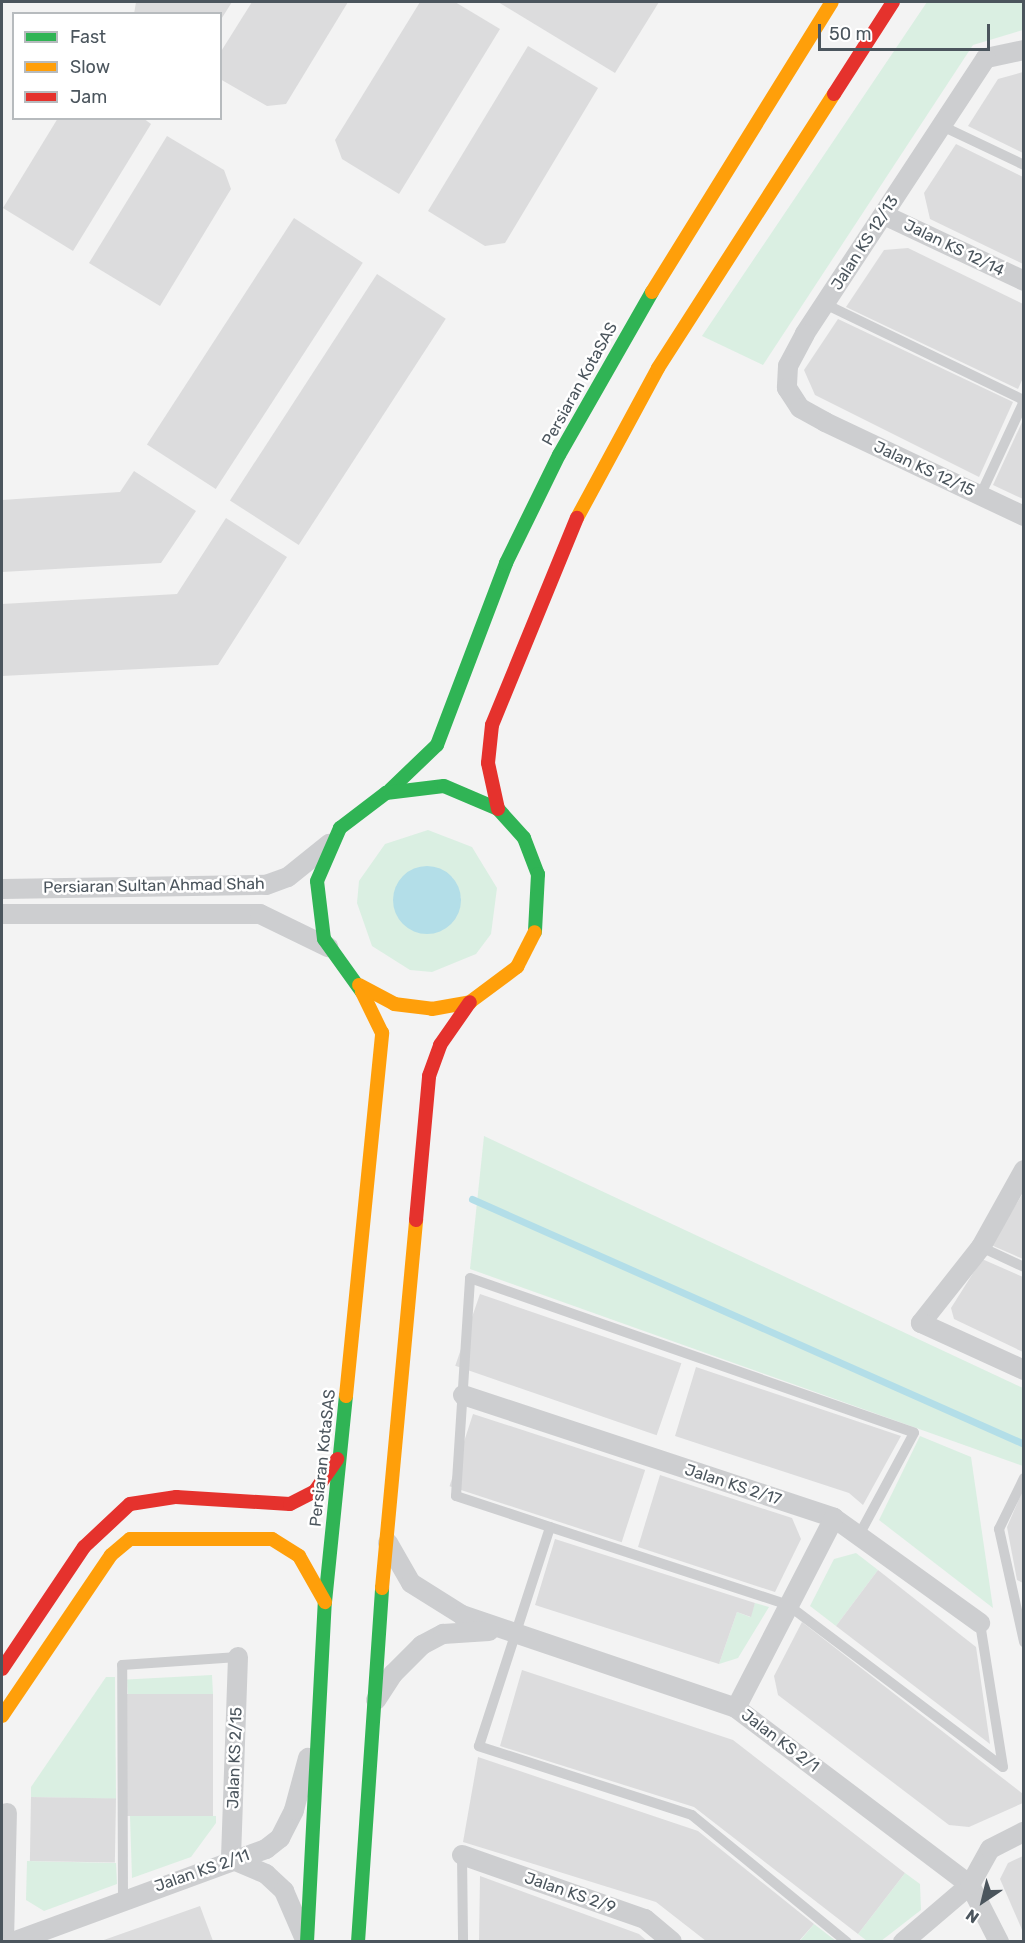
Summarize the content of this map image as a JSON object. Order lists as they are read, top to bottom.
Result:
{
  "streets": {
    "main road": ["Persiaran KotaSAS"],
    "street": [
      "Jalan KS 12/13",
      "Jalan KS 12/14",
      "Jalan KS 12/15",
      "Persiaran Sultan Ahmad Shah",
      "Jalan KS 2/17",
      "Jalan KS 2/1",
      "Jalan KS 2/15",
      "Jalan KS 2/11",
      "Jalan KS 2/9"
    ]
  },
  "crossings": [
    ["Jalan KS 12/13", "Jalan KS 12/14"],
    ["Jalan KS 12/13", "Jalan KS 12/15"],
    ["Persiaran KotaSAS", "Persiaran Sultan Ahmad Shah"],
    ["Persiaran KotaSAS", "Jalan KS 2/11"],
    ["Jalan KS 2/15", "Jalan KS 2/11"]
  ],
  "legend": ["Fast", "Slow", "Jam"],
  "scale_bar": "50 m",
  "north": "bottom left"
}
